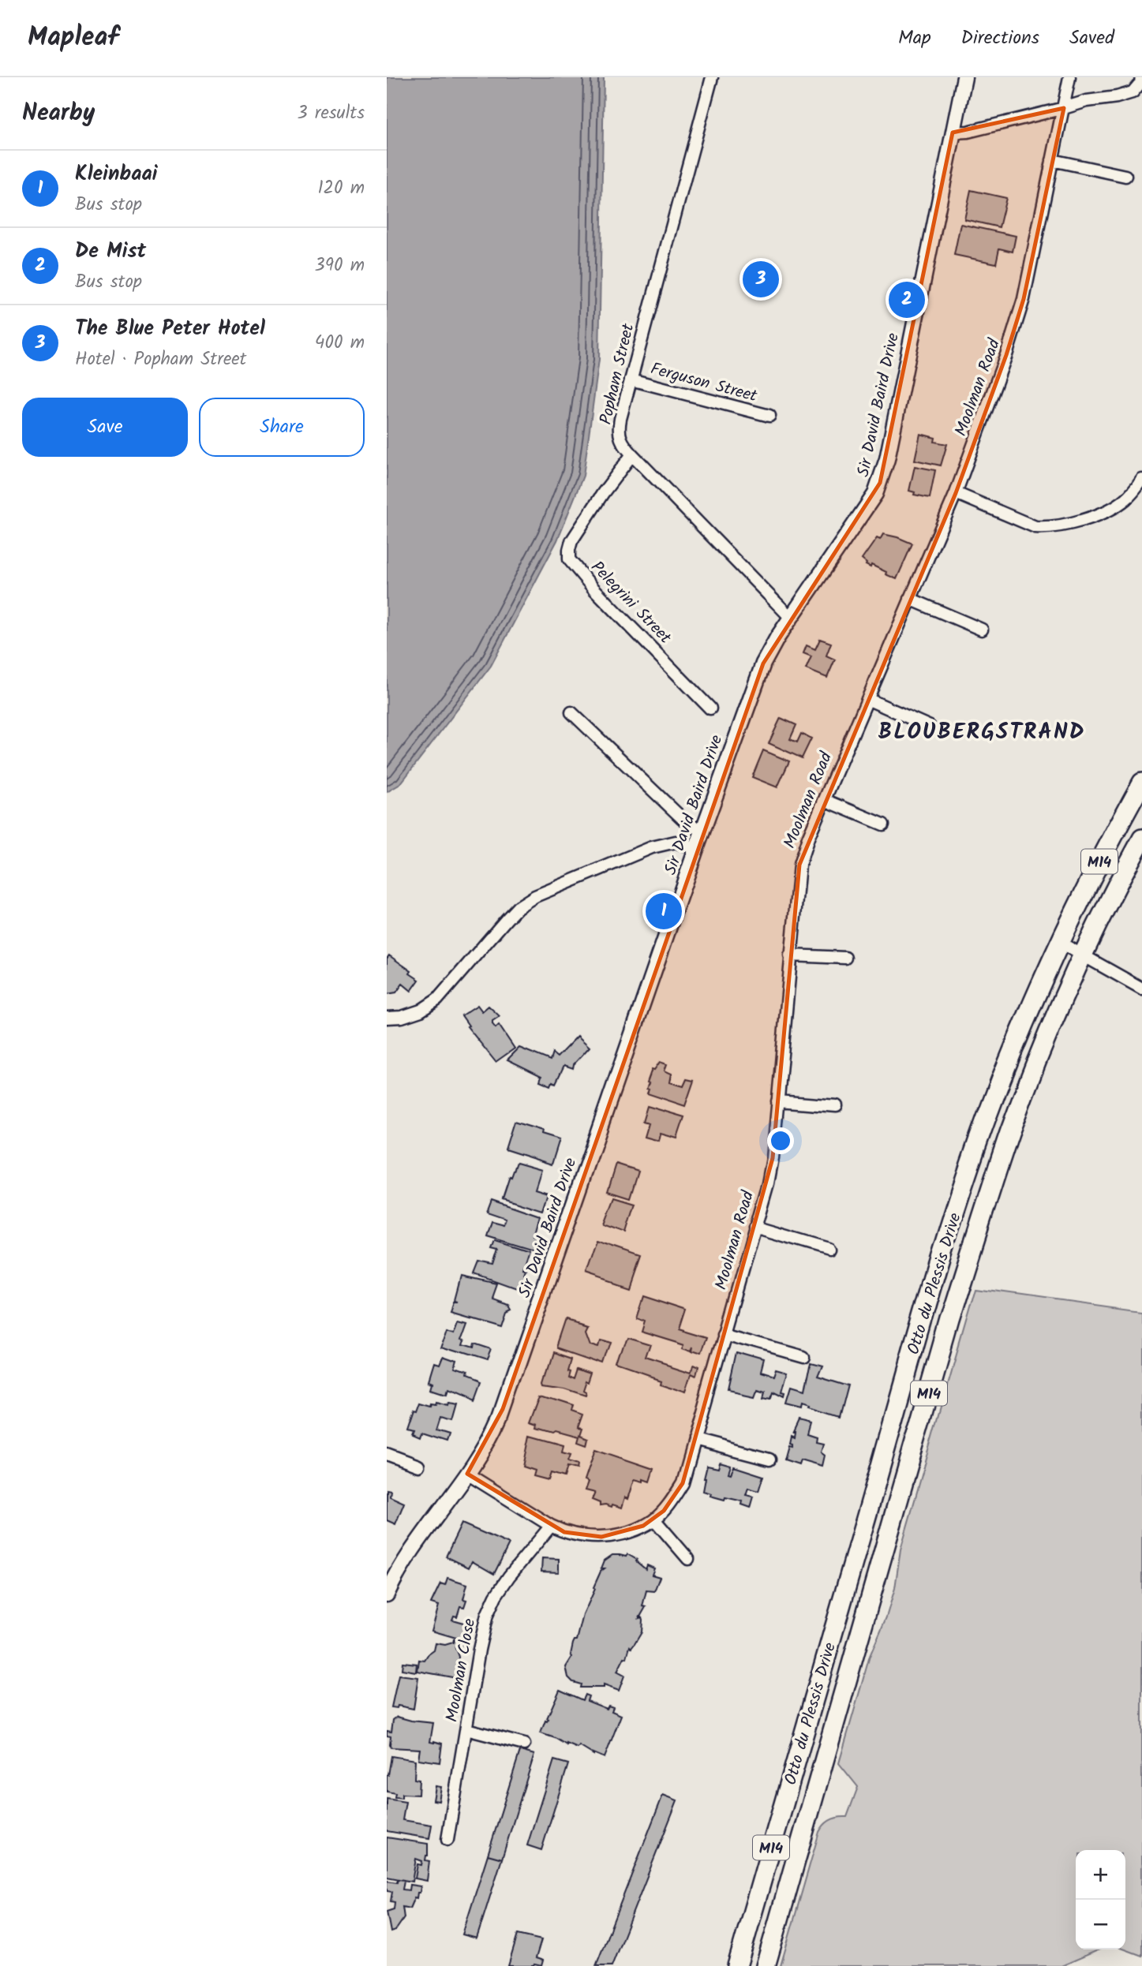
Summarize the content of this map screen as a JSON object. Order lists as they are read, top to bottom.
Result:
{
  "streets": {
    "main road": ["M14", "Otto du Plessis Drive"],
    "street": [
      "Popham Street",
      "Ferguson Street",
      "Moolman Road",
      "Sir David Baird Drive",
      "Pelegrini Street",
      "Moolman Close"
    ]
  },
  "crossings": [
    ["Popham Street", "Ferguson Street"],
    ["Popham Street", "Sir David Baird Drive"],
    ["Popham Street", "Pelegrini Street"],
    ["Moolman Road", "Sir David Baird Drive"],
    ["Moolman Road", "Moolman Close"]
  ],
  "districts": ["BLOUBERGSTRAND"],
  "page": {
    "header": "Mapleaf",
    "nav": ["Map", "Directions", "Saved"],
    "heading": ["Nearby", "3 results"],
    "list": [
      {
        "mark": "1",
        "name": "Kleinbaai",
        "note": "Bus stop",
        "value": "120 m"
      },
      {
        "mark": "2",
        "name": "De Mist",
        "note": "Bus stop",
        "value": "390 m"
      },
      {
        "mark": "3",
        "name": "The Blue Peter Hotel",
        "note": "Hotel · Popham Street",
        "value": "400 m"
      }
    ],
    "pins": ["3", "2", "1"],
    "buttons": ["Save", "Share"],
    "map_buttons": ["+", "−"]
  }
}
